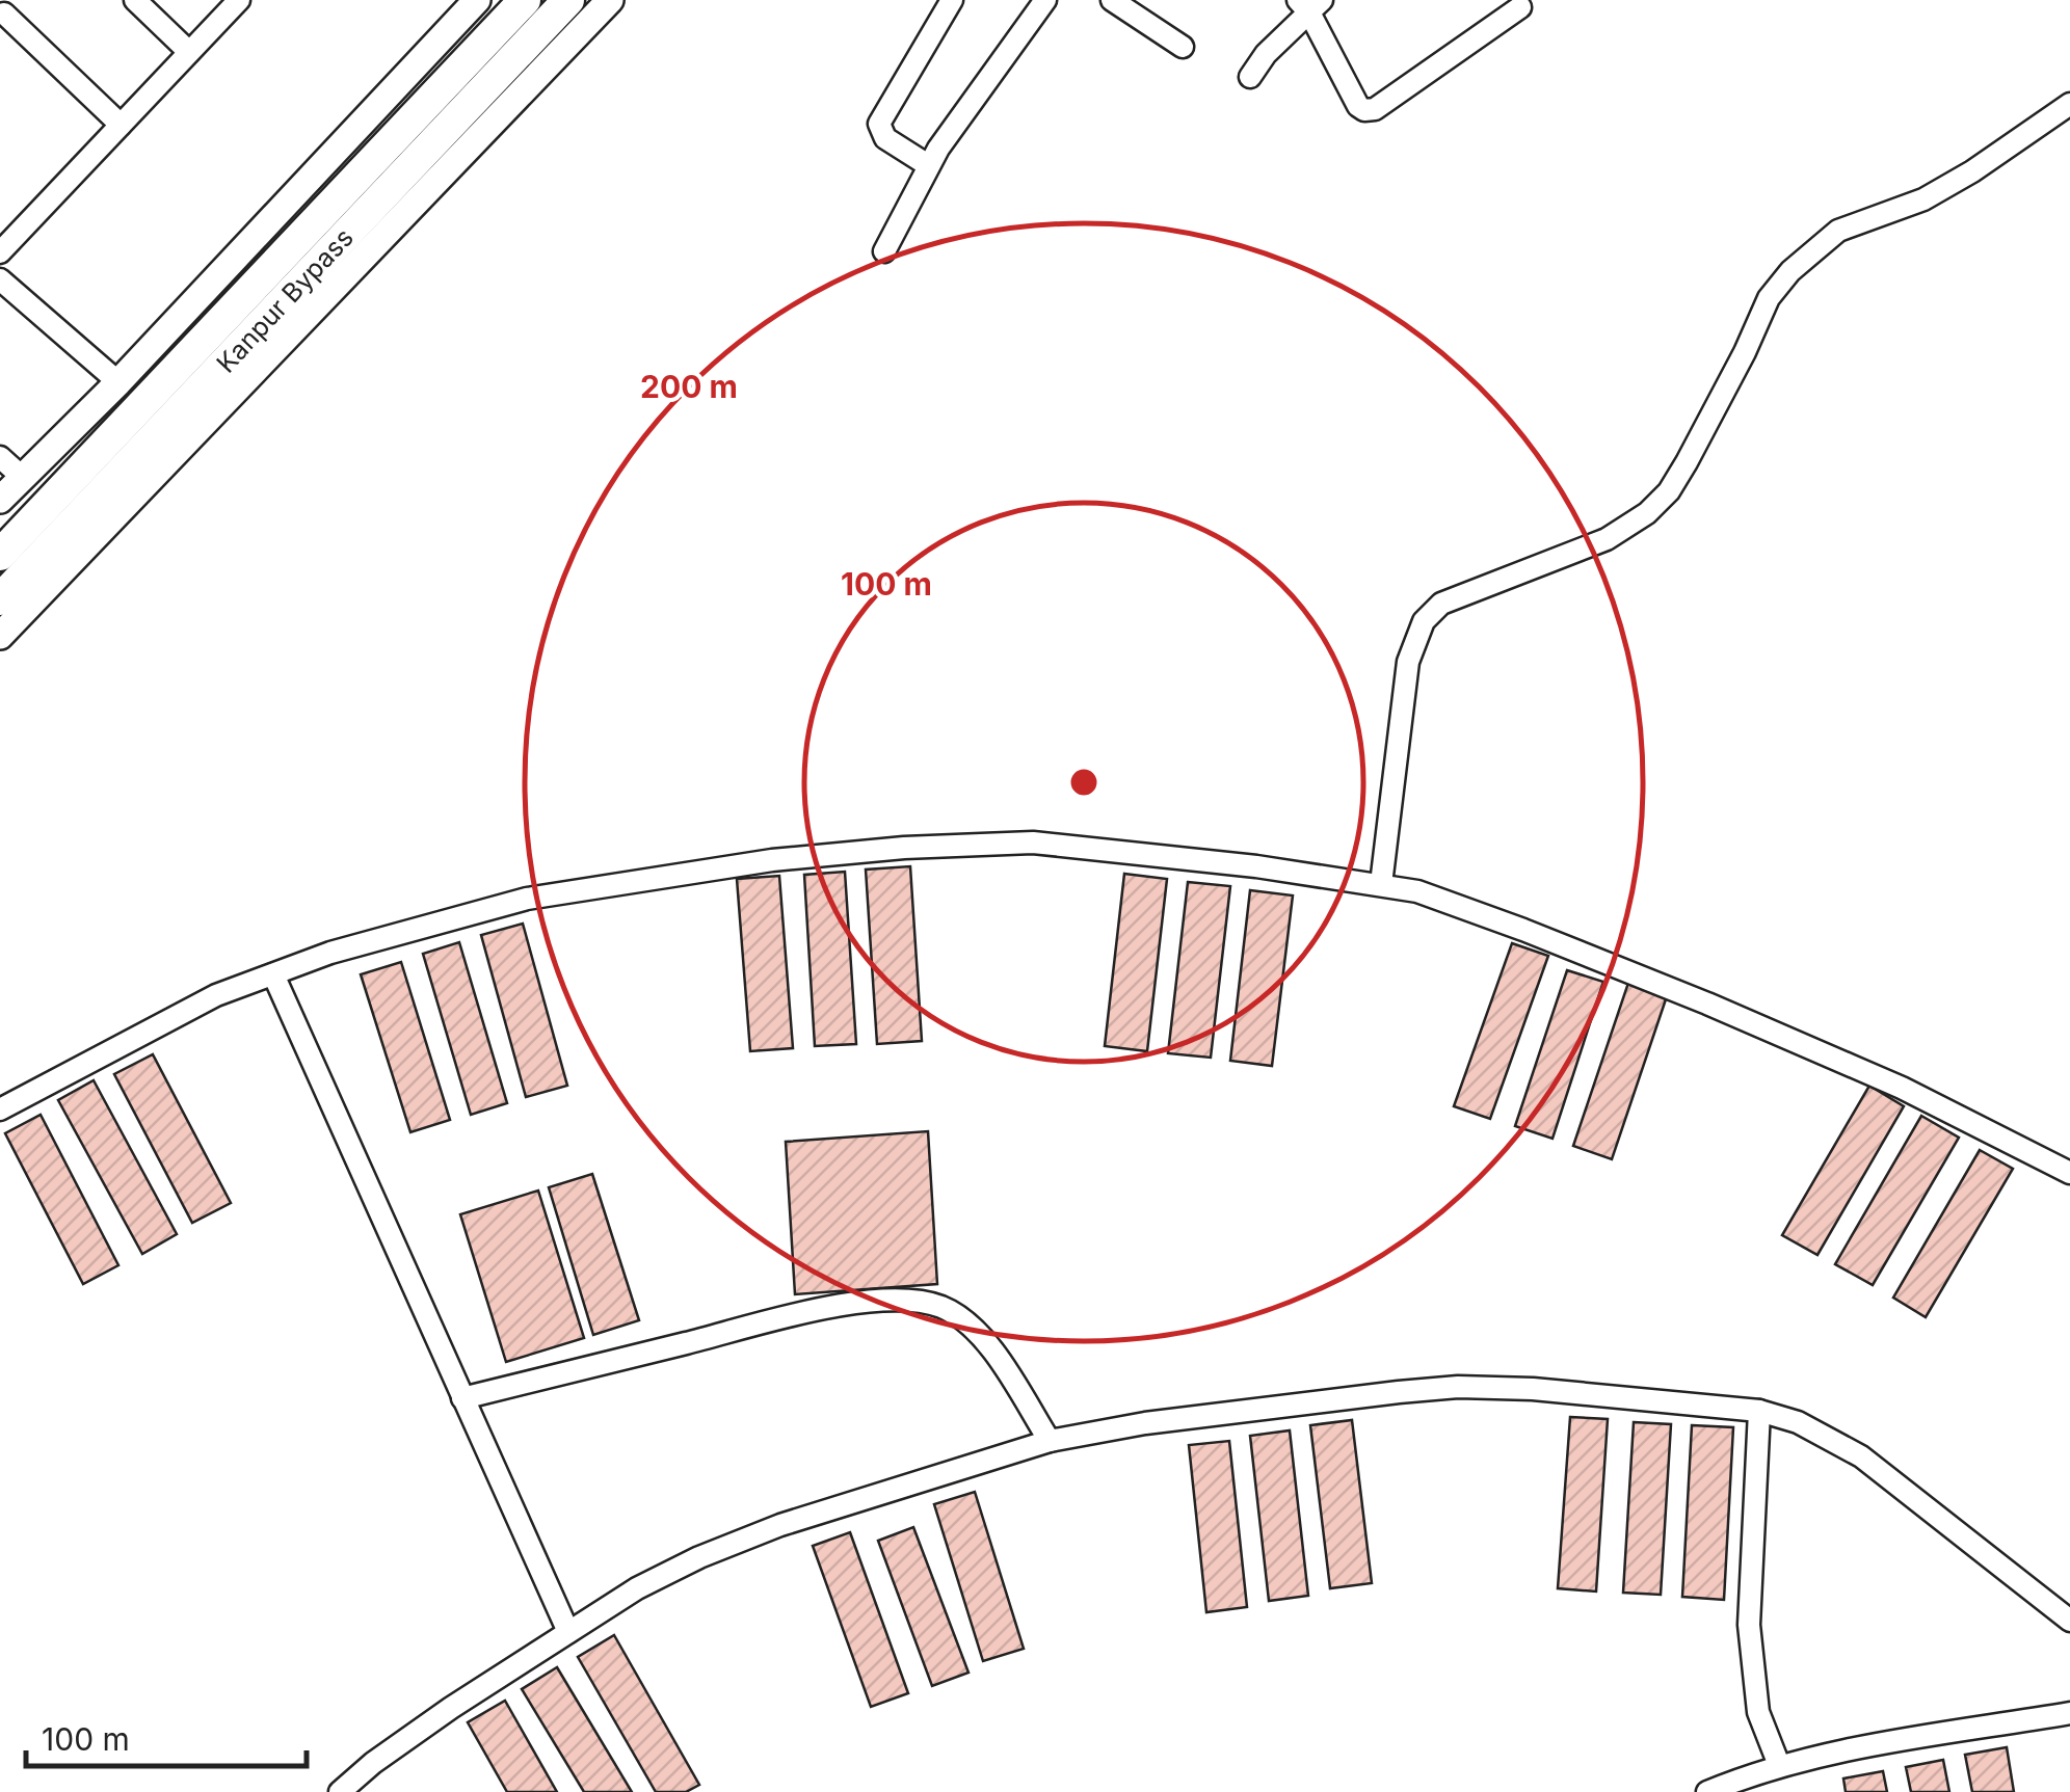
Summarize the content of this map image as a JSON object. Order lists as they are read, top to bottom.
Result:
{
  "streets": {
    "highway": ["Kanpur Bypass"]
  },
  "scale_bar": "100 m",
  "rings": ["200 m", "100 m"]
}
